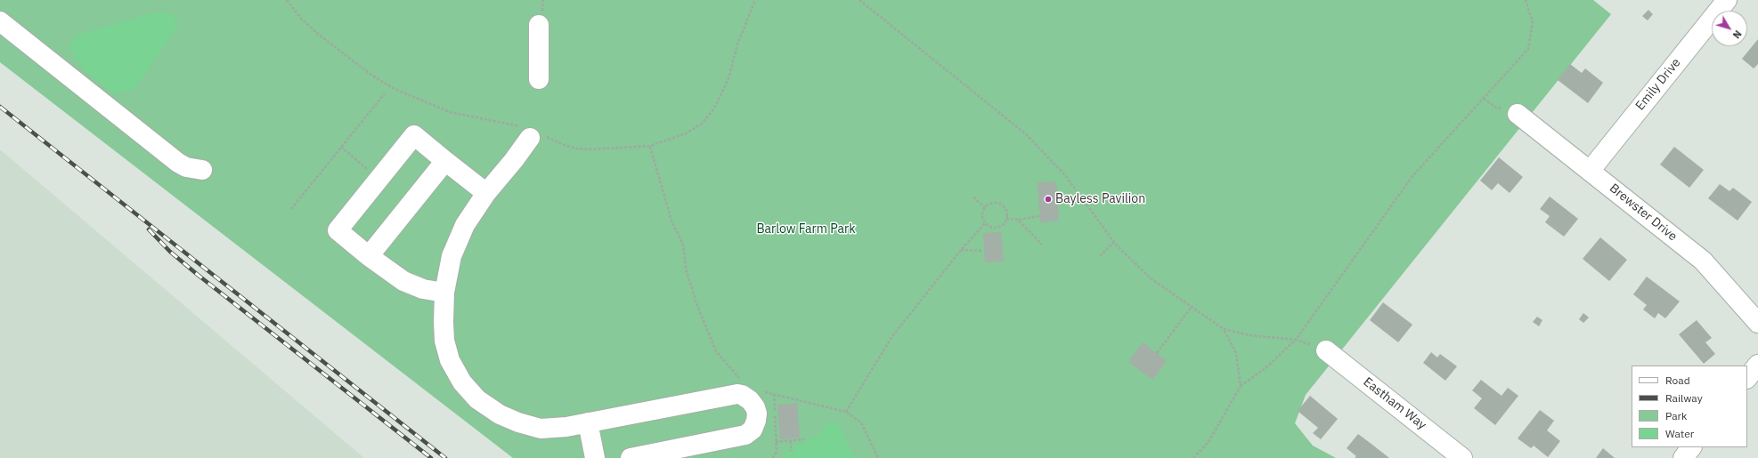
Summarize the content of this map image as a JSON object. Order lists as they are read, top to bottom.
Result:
{
  "streets": {
    "street": ["Emily Drive", "Brewster Drive", "Eastham Way"]
  },
  "crossings": [
    ["Emily Drive", "Brewster Drive"]
  ],
  "parks": ["Barlow Farm Park"],
  "places": ["Bayless Pavilion"],
  "legend": [
    "Road",
    "Railway",
    "Park",
    "Water"
  ],
  "north": "bottom right"
}
